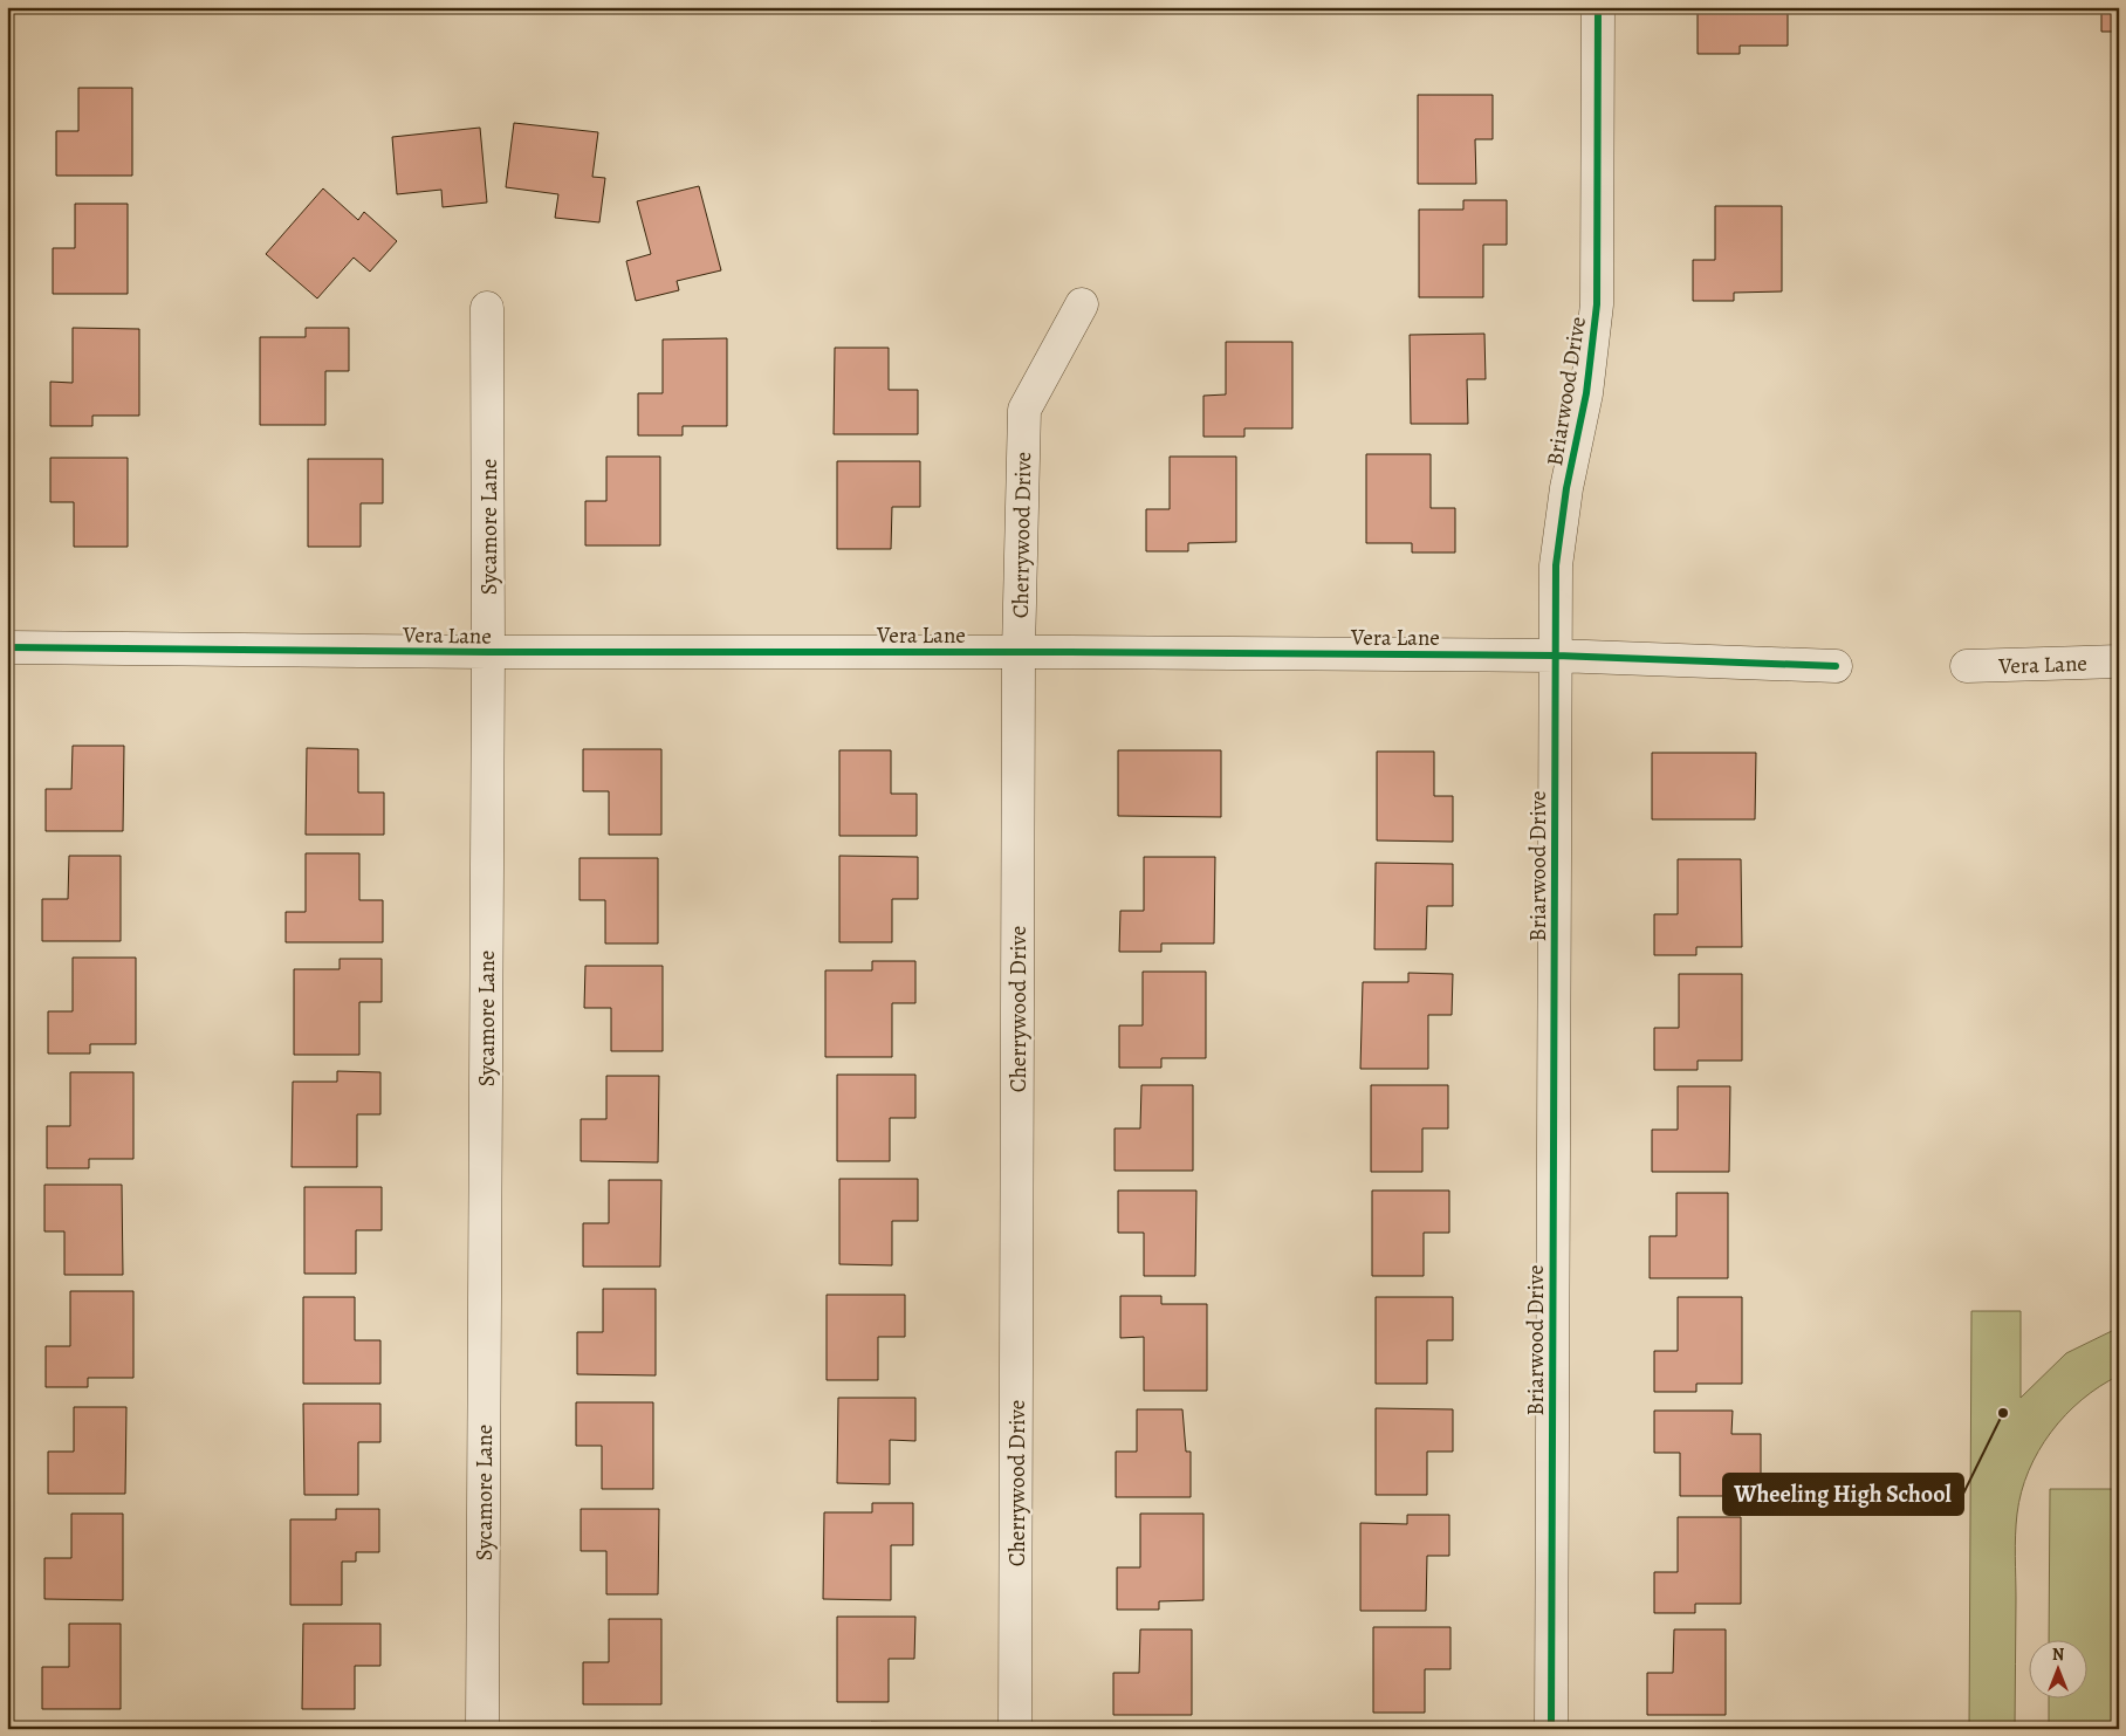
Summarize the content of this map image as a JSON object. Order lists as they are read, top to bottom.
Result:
{
  "streets": {
    "street": [
      "Briarwood Drive",
      "Sycamore Lane",
      "Cherrywood Drive",
      "Vera Lane"
    ]
  },
  "crossings": [
    ["Briarwood Drive", "Vera Lane"],
    ["Sycamore Lane", "Vera Lane"],
    ["Cherrywood Drive", "Vera Lane"]
  ],
  "places": ["Wheeling High School"],
  "north": "top"
}
